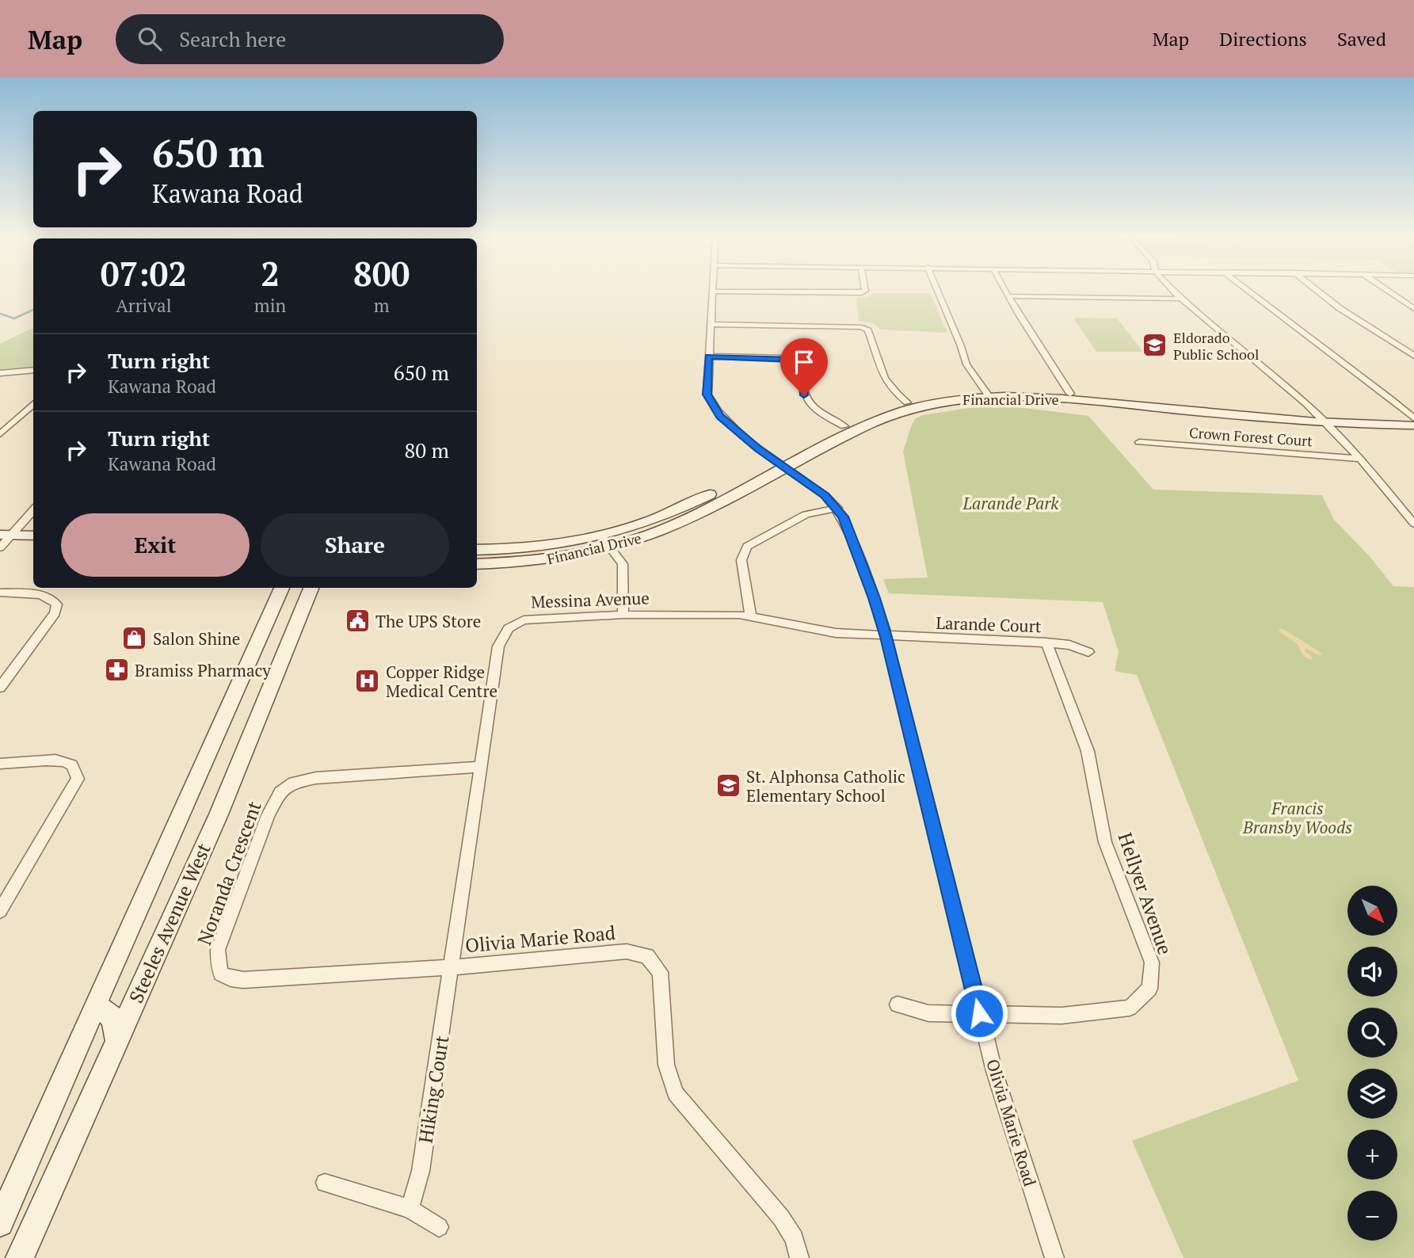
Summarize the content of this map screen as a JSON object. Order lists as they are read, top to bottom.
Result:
{
  "streets": {
    "street": [
      "Financial Drive",
      "Crown Forest Court",
      "Messina Avenue",
      "Larande Court",
      "Noranda Crescent",
      "Hellyer Avenue",
      "Steeles Avenue West",
      "Olivia Marie Road",
      "Hiking Court"
    ]
  },
  "crossings": [
    ["Financial Drive", "Olivia Marie Road"],
    ["Messina Avenue", "Larande Court"],
    ["Messina Avenue", "Noranda Crescent"],
    ["Messina Avenue", "Olivia Marie Road"],
    ["Messina Avenue", "Hiking Court"],
    ["Larande Court", "Hellyer Avenue"],
    ["Larande Court", "Olivia Marie Road"],
    ["Noranda Crescent", "Olivia Marie Road"],
    ["Noranda Crescent", "Hiking Court"],
    ["Hellyer Avenue", "Olivia Marie Road"],
    ["Olivia Marie Road", "Hiking Court"]
  ],
  "parks": ["Larande Park", "Francis Bransby Woods"],
  "places": {
    "school or university": ["Eldorado Public School", "St. Alphonsa Catholic Elementary School"],
    "public building": ["The UPS Store"],
    "shop": ["Salon Shine"],
    "pharmacy": ["Bramiss Pharmacy"],
    "hospital": ["Copper Ridge Medical Centre"]
  },
  "north": "bottom right",
  "page": {
    "header": "Map",
    "search": "Search here",
    "nav": ["Map", "Directions", "Saved"],
    "turn": ["650 m", "Kawana Road"],
    "eta": [
      "07:02",
      "Arrival",
      "2",
      "min",
      "800",
      "m"
    ],
    "list": [
      {
        "name": "Turn right",
        "note": "Kawana Road",
        "value": "650 m"
      },
      {
        "name": "Turn right",
        "note": "Kawana Road",
        "value": "80 m"
      }
    ],
    "buttons": ["Exit", "Share"],
    "map_buttons": ["+", "−"]
  }
}
